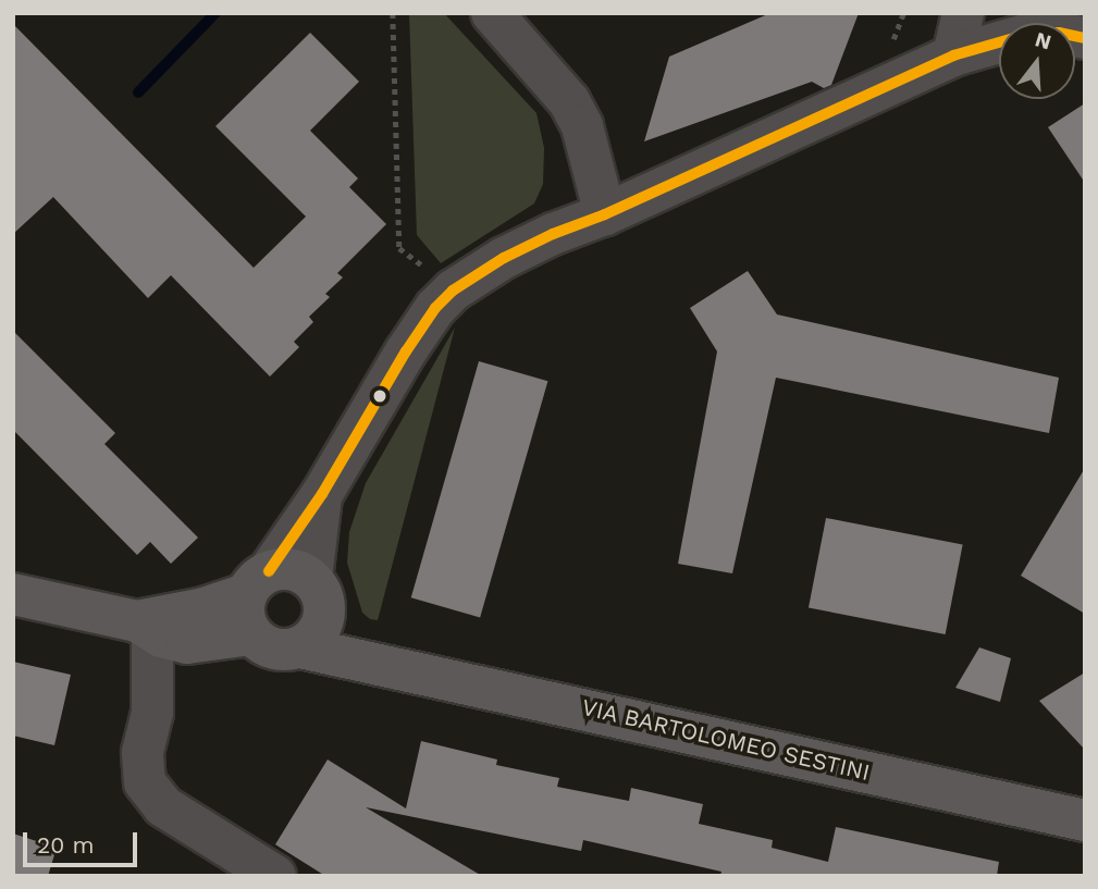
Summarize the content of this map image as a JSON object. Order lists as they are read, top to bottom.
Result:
{
  "streets": {
    "main road": ["VIA BARTOLOMEO SESTINI"]
  },
  "scale_bar": "20 m",
  "north": "top"
}
